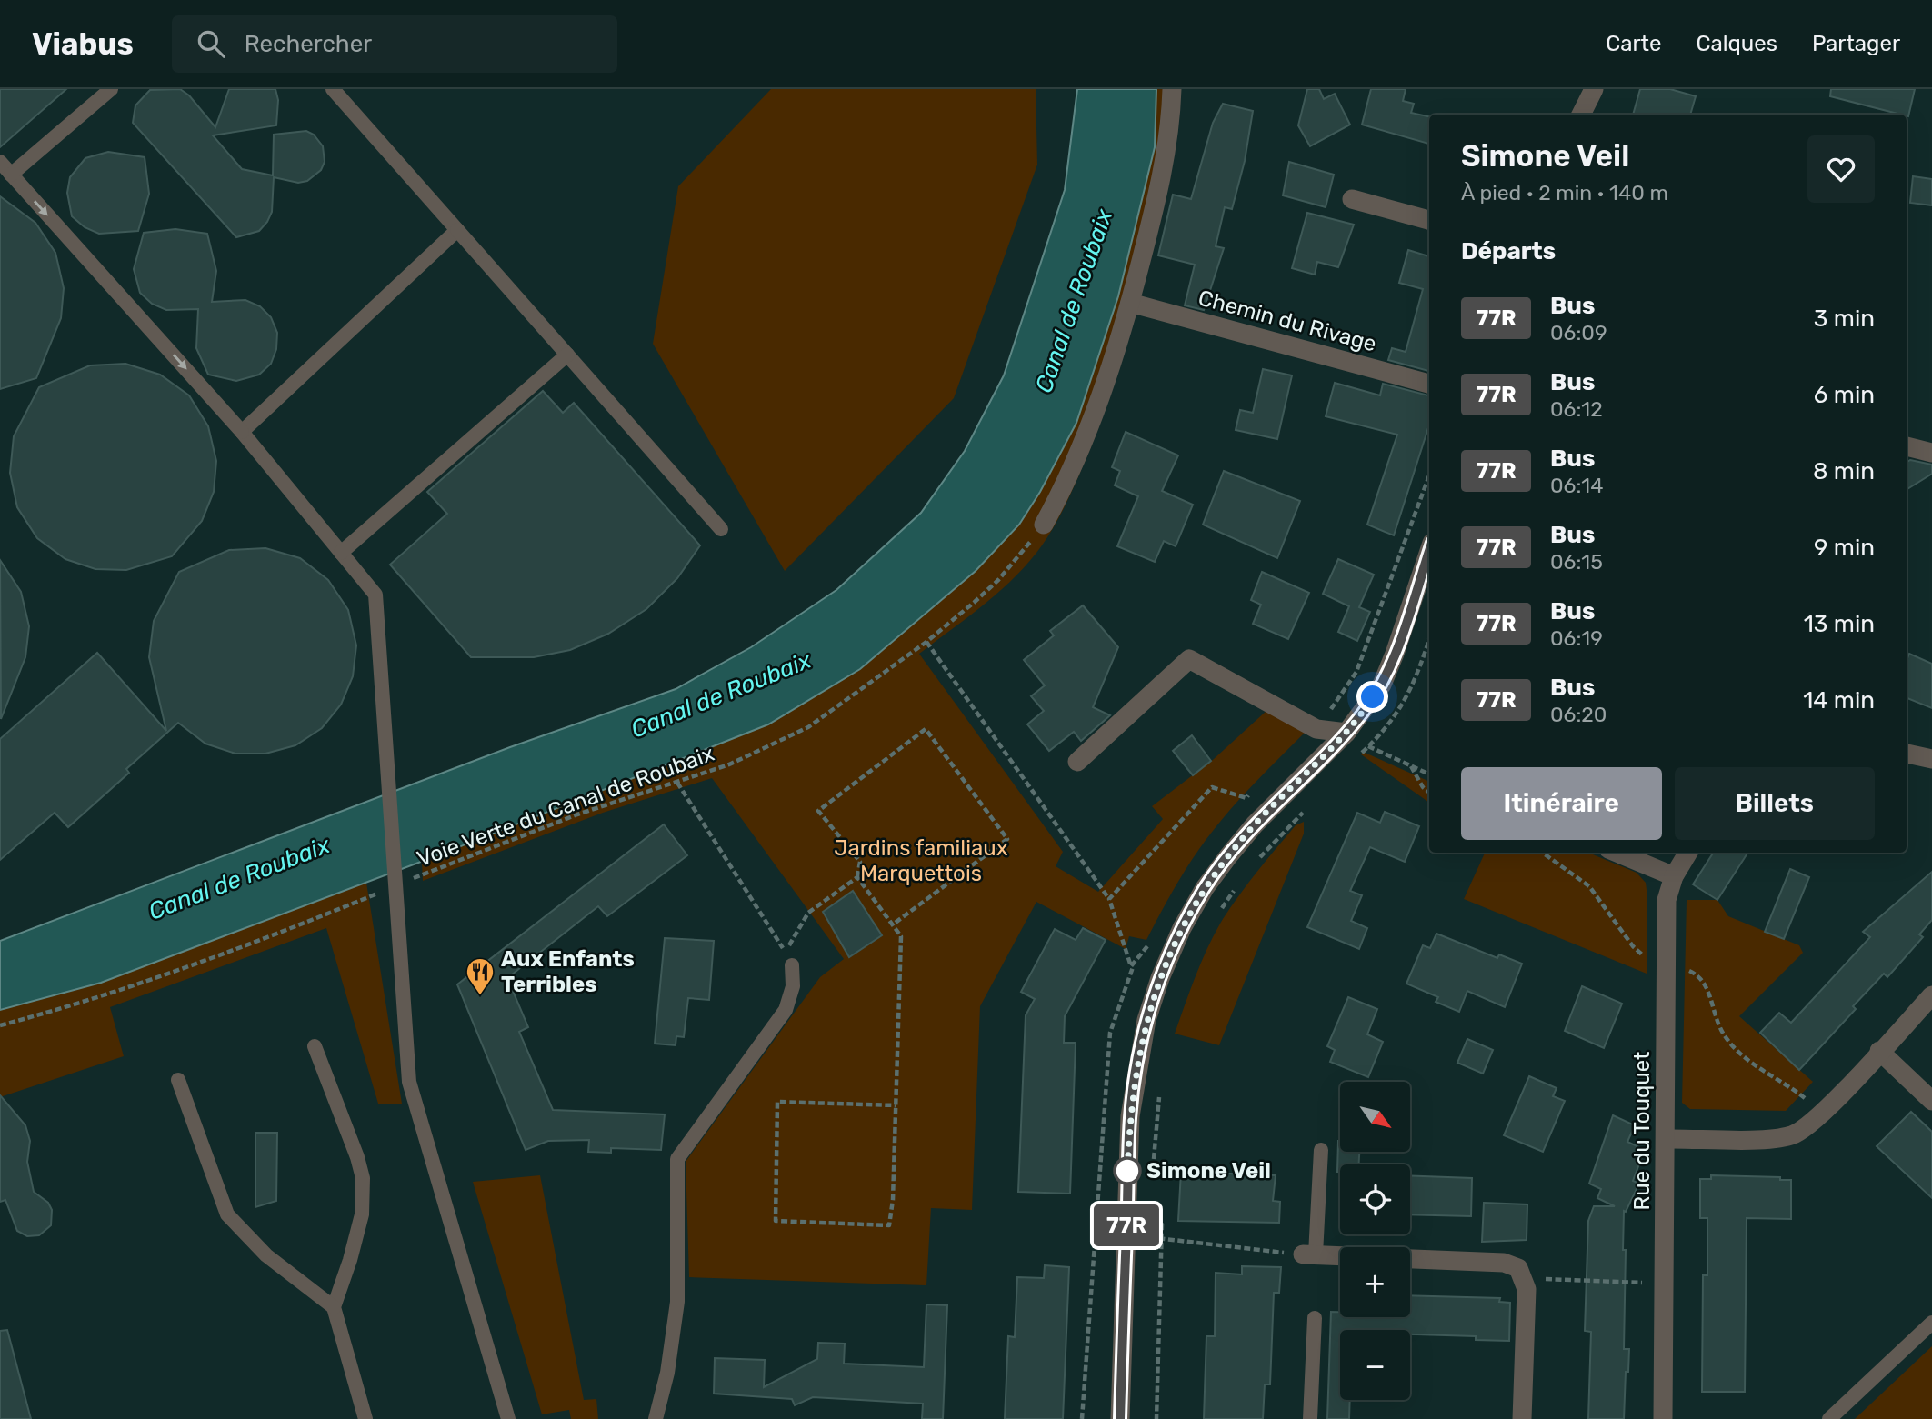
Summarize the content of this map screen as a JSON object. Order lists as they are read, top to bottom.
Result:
{
  "streets": {
    "street": ["Chemin du Rivage", "Rue du Touquet"],
    "path": ["Voie Verte du Canal de Roubaix"]
  },
  "water": ["Canal de Roubaix"],
  "parks": ["Jardins familiaux Marquettois"],
  "places": {
    "restaurant": ["Aux Enfants Terribles"],
    "other": ["Simone Veil"]
  },
  "lines": ["bus line 77R"],
  "north": "bottom right",
  "page": {
    "header": "Viabus",
    "search": "Rechercher",
    "nav": ["Carte", "Calques", "Partager"],
    "on_map": "77R",
    "heading": [
      ["Simone Veil", "À pied · 2 min · 140 m"],
      "Départs"
    ],
    "list": [
      {
        "mark": "77R",
        "name": "Bus",
        "note": "06:09",
        "value": "3 min"
      },
      {
        "mark": "77R",
        "name": "Bus",
        "note": "06:12",
        "value": "6 min"
      },
      {
        "mark": "77R",
        "name": "Bus",
        "note": "06:14",
        "value": "8 min"
      },
      {
        "mark": "77R",
        "name": "Bus",
        "note": "06:15",
        "value": "9 min"
      },
      {
        "mark": "77R",
        "name": "Bus",
        "note": "06:19",
        "value": "13 min"
      },
      {
        "mark": "77R",
        "name": "Bus",
        "note": "06:20",
        "value": "14 min"
      }
    ],
    "buttons": ["Itinéraire", "Billets"],
    "map_buttons": ["+", "−"]
  }
}
